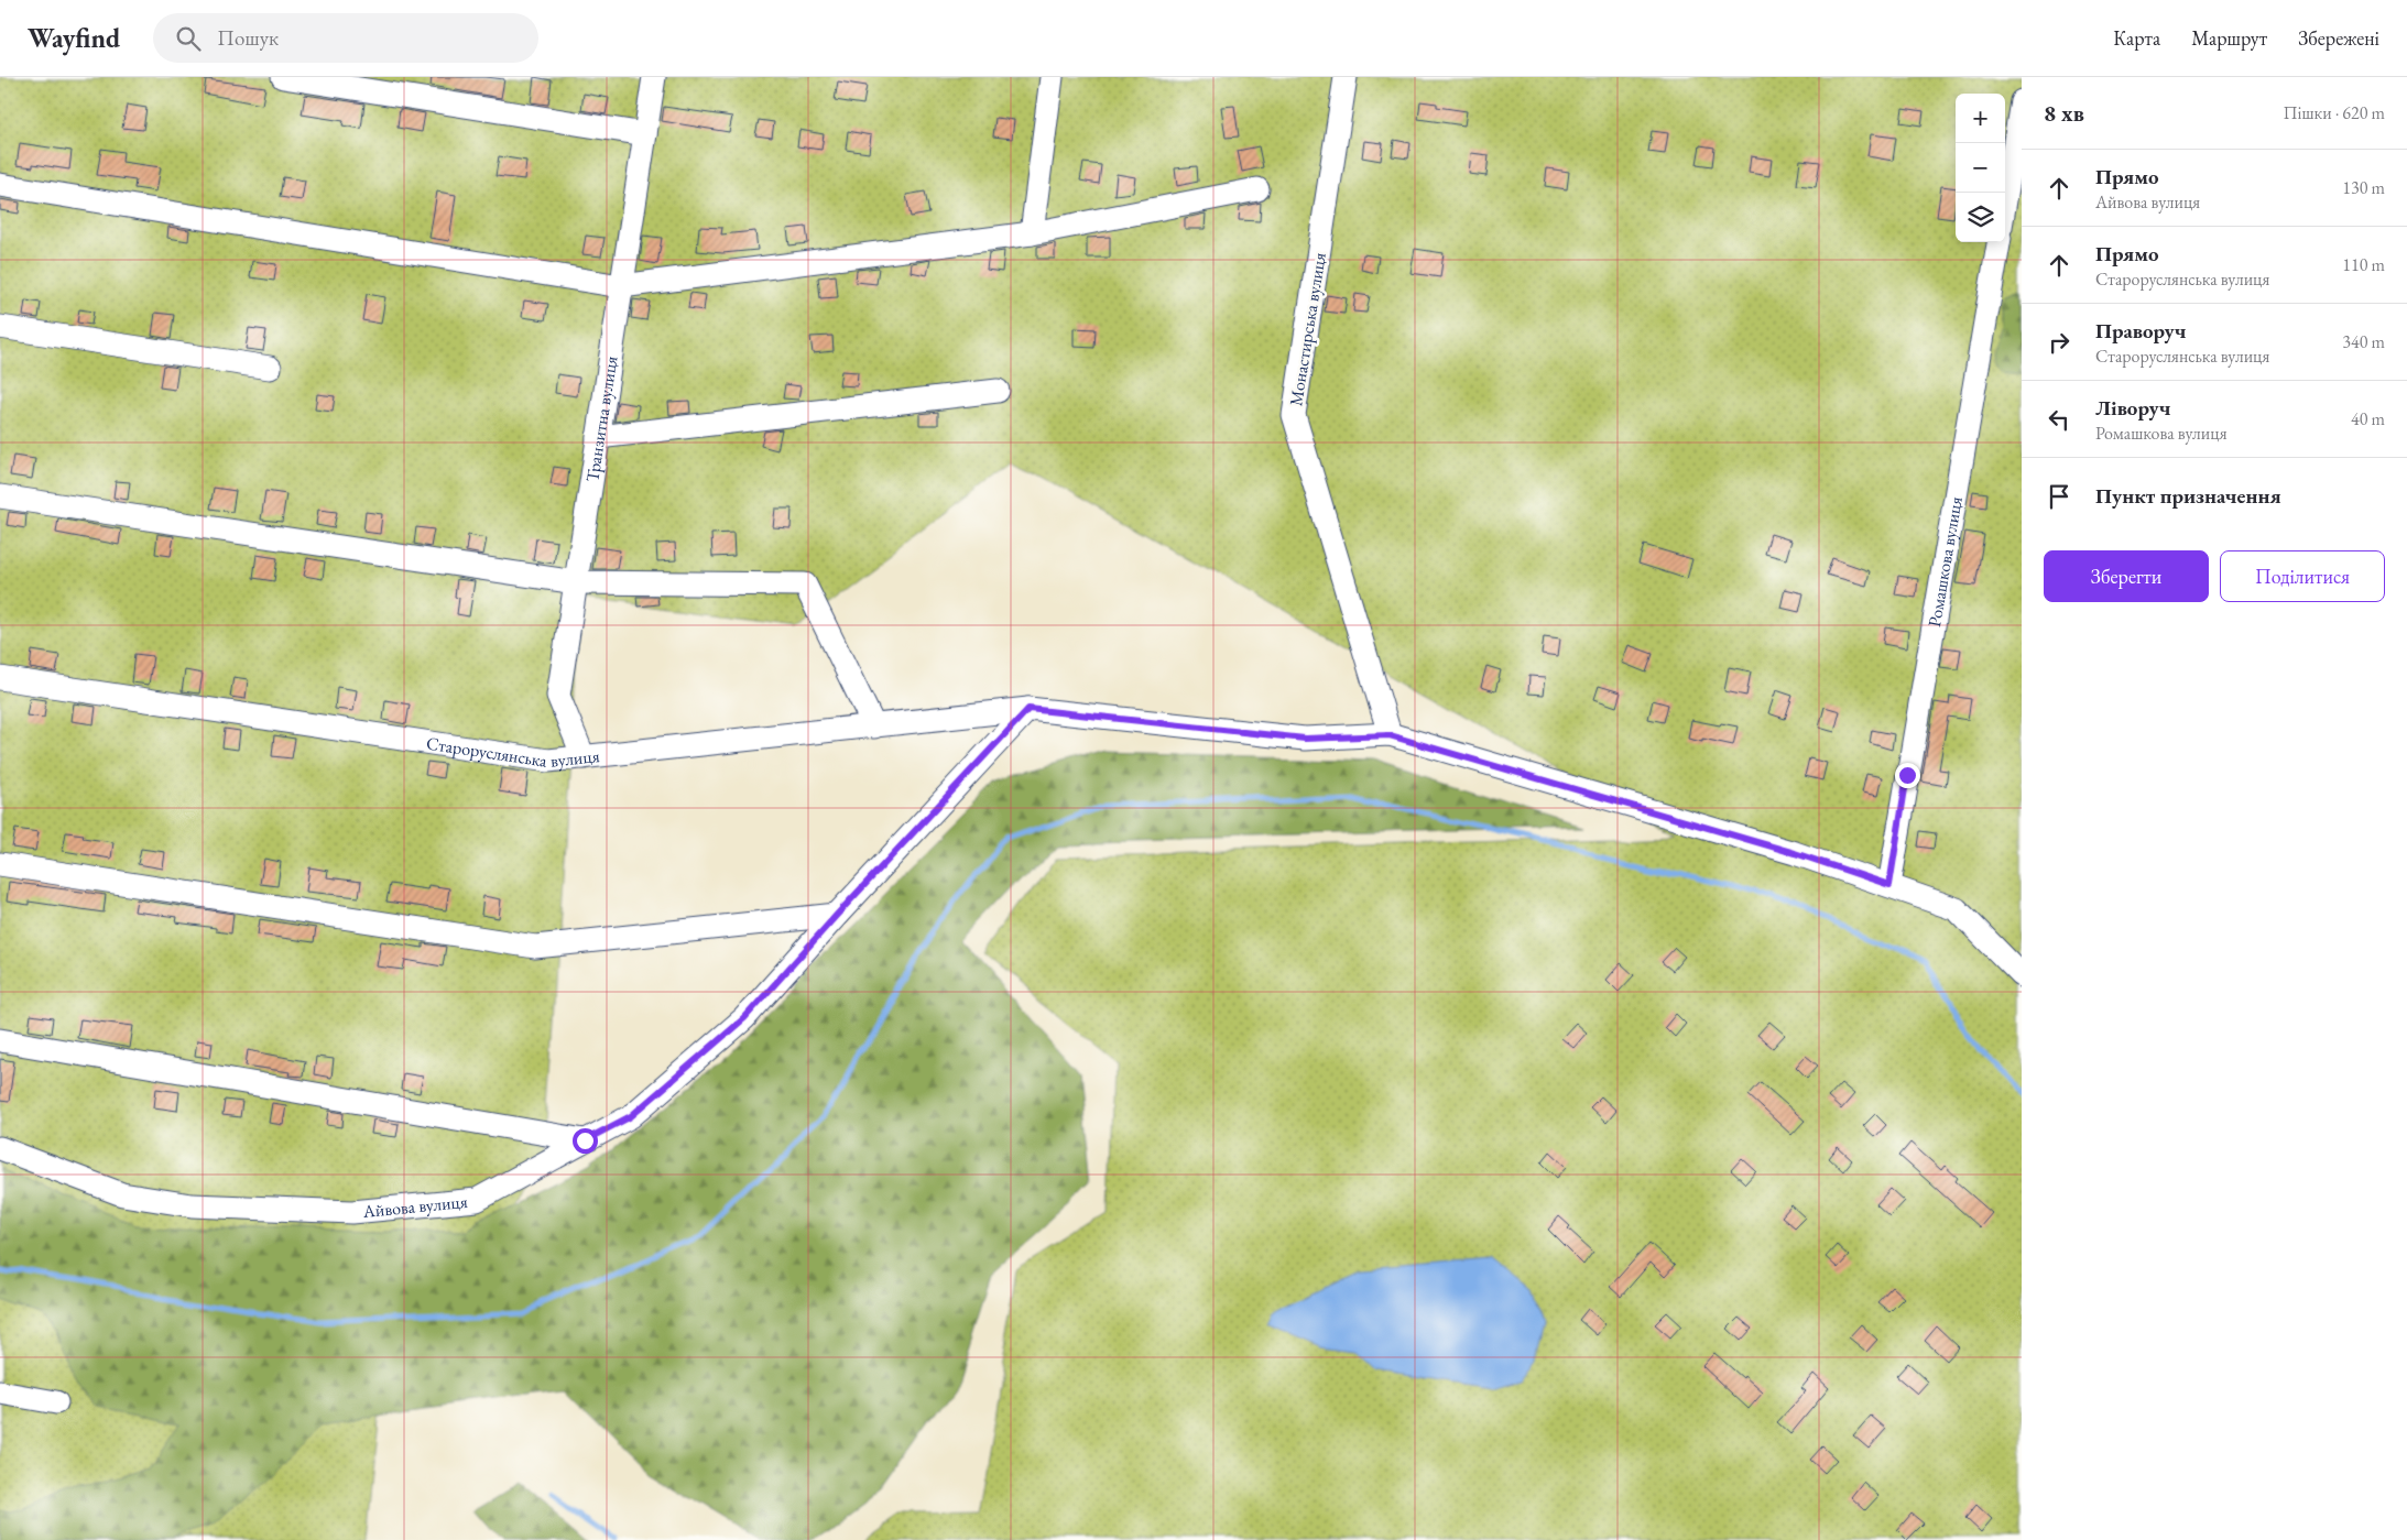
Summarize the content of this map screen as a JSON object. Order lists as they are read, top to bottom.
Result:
{
  "streets": {
    "street": [
      "Монастирська вулиця",
      "Транзитна вулиця",
      "Ромашкова вулиця",
      "Староруслянська вулиця",
      "Айвова вулиця"
    ]
  },
  "crossings": [
    ["Монастирська вулиця", "Староруслянська вулиця"],
    ["Транзитна вулиця", "Староруслянська вулиця"],
    ["Ромашкова вулиця", "Староруслянська вулиця"]
  ],
  "page": {
    "header": "Wayfind",
    "search": "Пошук",
    "nav": ["Карта", "Маршрут", "Збережені"],
    "heading": ["8 хв", "Пішки · 620 m"],
    "map_buttons": ["+", "−"],
    "list": [
      ["Прямо", "Айвова вулиця", "130 m"],
      ["Прямо", "Староруслянська вулиця", "110 m"],
      ["Праворуч", "Староруслянська вулиця", "340 m"],
      ["Ліворуч", "Ромашкова вулиця", "40 m"],
      "Пункт призначення"
    ],
    "buttons": ["Зберегти", "Поділитися"]
  }
}
